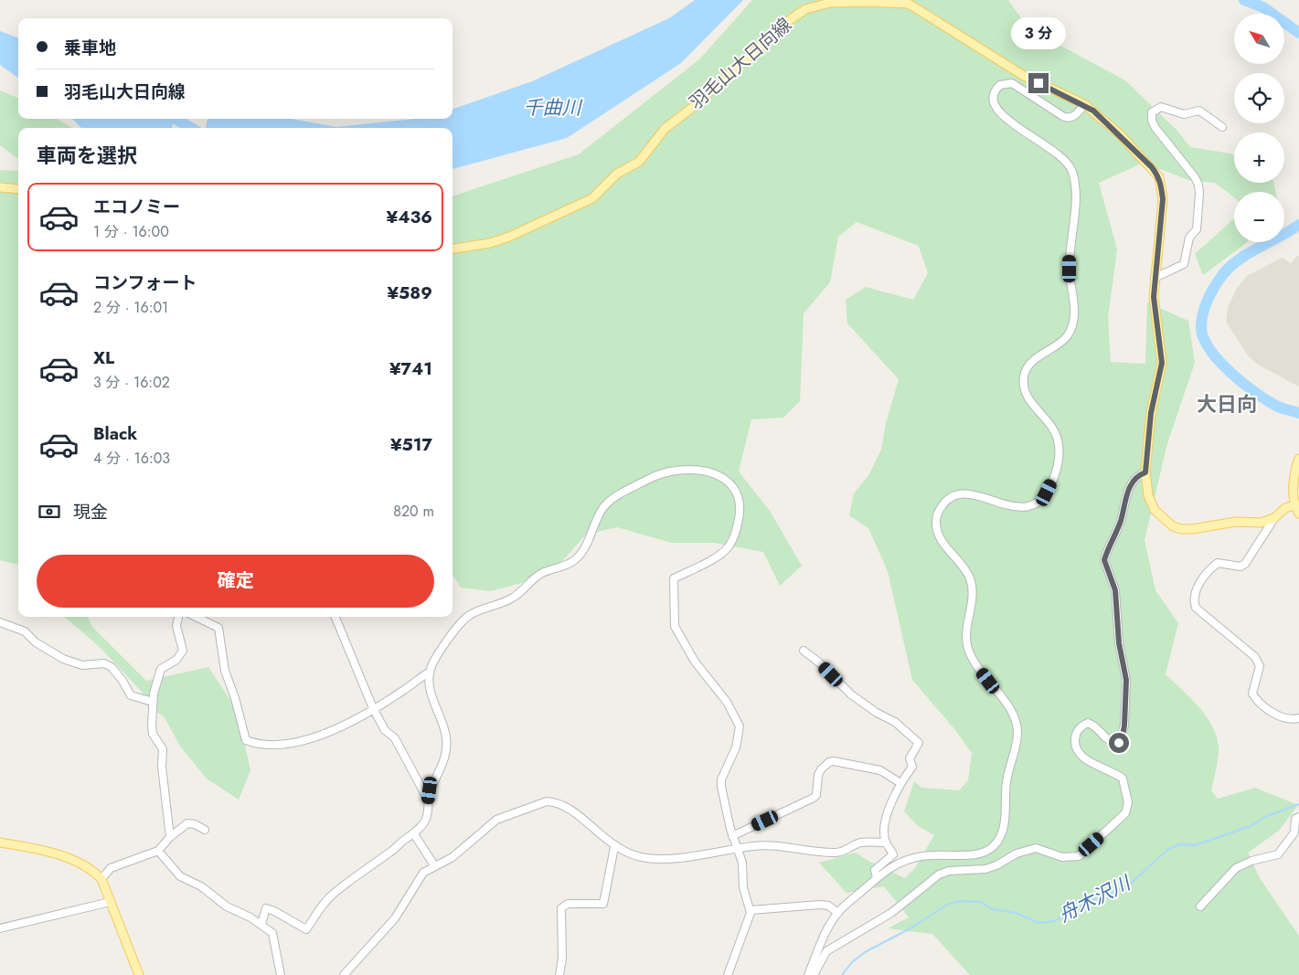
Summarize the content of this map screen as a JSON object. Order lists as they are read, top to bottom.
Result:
{
  "streets": {
    "main road": ["羽毛山大日向線"]
  },
  "districts": ["大日向"],
  "water": ["千曲川", "舟木沢川"],
  "north": "top left",
  "page": {
    "map_buttons": ["+", "−"],
    "bubble": "3 分",
    "banner": ["乗車地", "羽毛山大日向線"],
    "heading": "車両を選択",
    "list": [
      {
        "name": "エコノミー",
        "note": "1 分 · 16:00",
        "value": "¥436"
      },
      {
        "name": "コンフォート",
        "note": "2 分 · 16:01",
        "value": "¥589"
      },
      {
        "name": "XL",
        "note": "3 分 · 16:02",
        "value": "¥741"
      },
      {
        "name": "Black",
        "note": "4 分 · 16:03",
        "value": "¥517"
      }
    ],
    "pay": ["現金", "820 m"],
    "buttons": "確定"
  }
}
